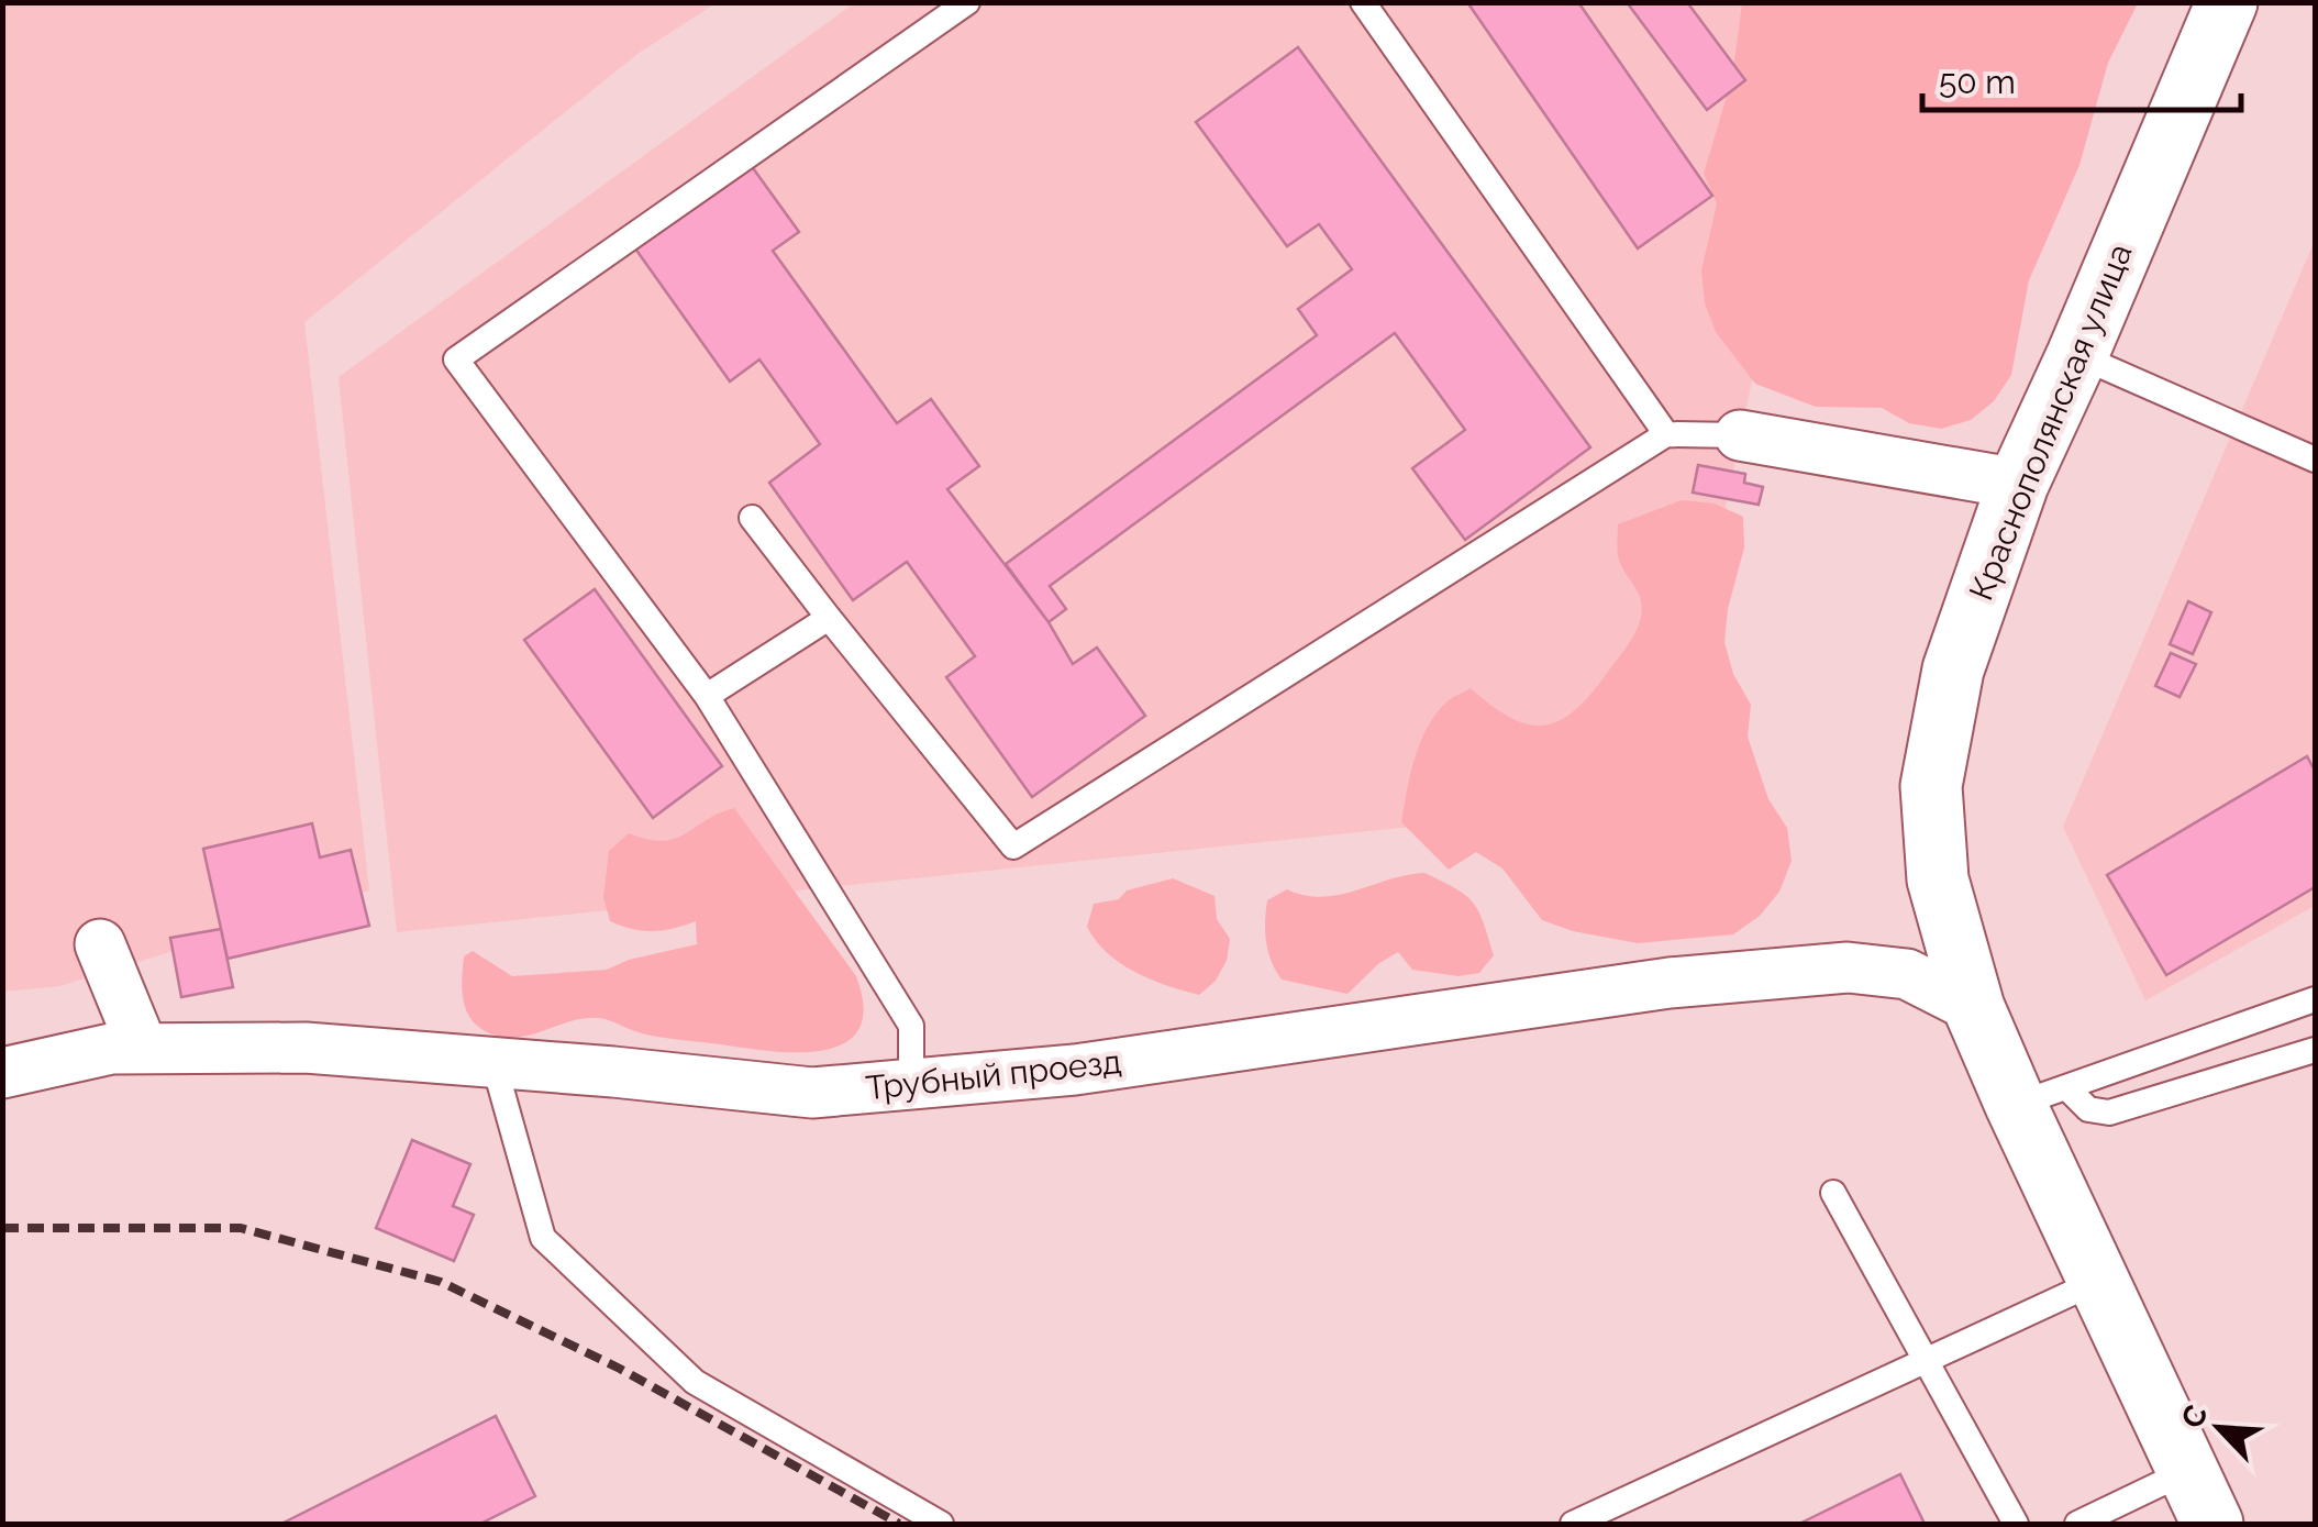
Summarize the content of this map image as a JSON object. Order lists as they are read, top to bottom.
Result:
{
  "streets": {
    "main road": ["Краснополянская улица"],
    "street": ["Трубный проезд"]
  },
  "crossings": [
    ["Краснополянская улица", "Трубный проезд"]
  ],
  "scale_bar": "50 m",
  "north": "top left"
}
